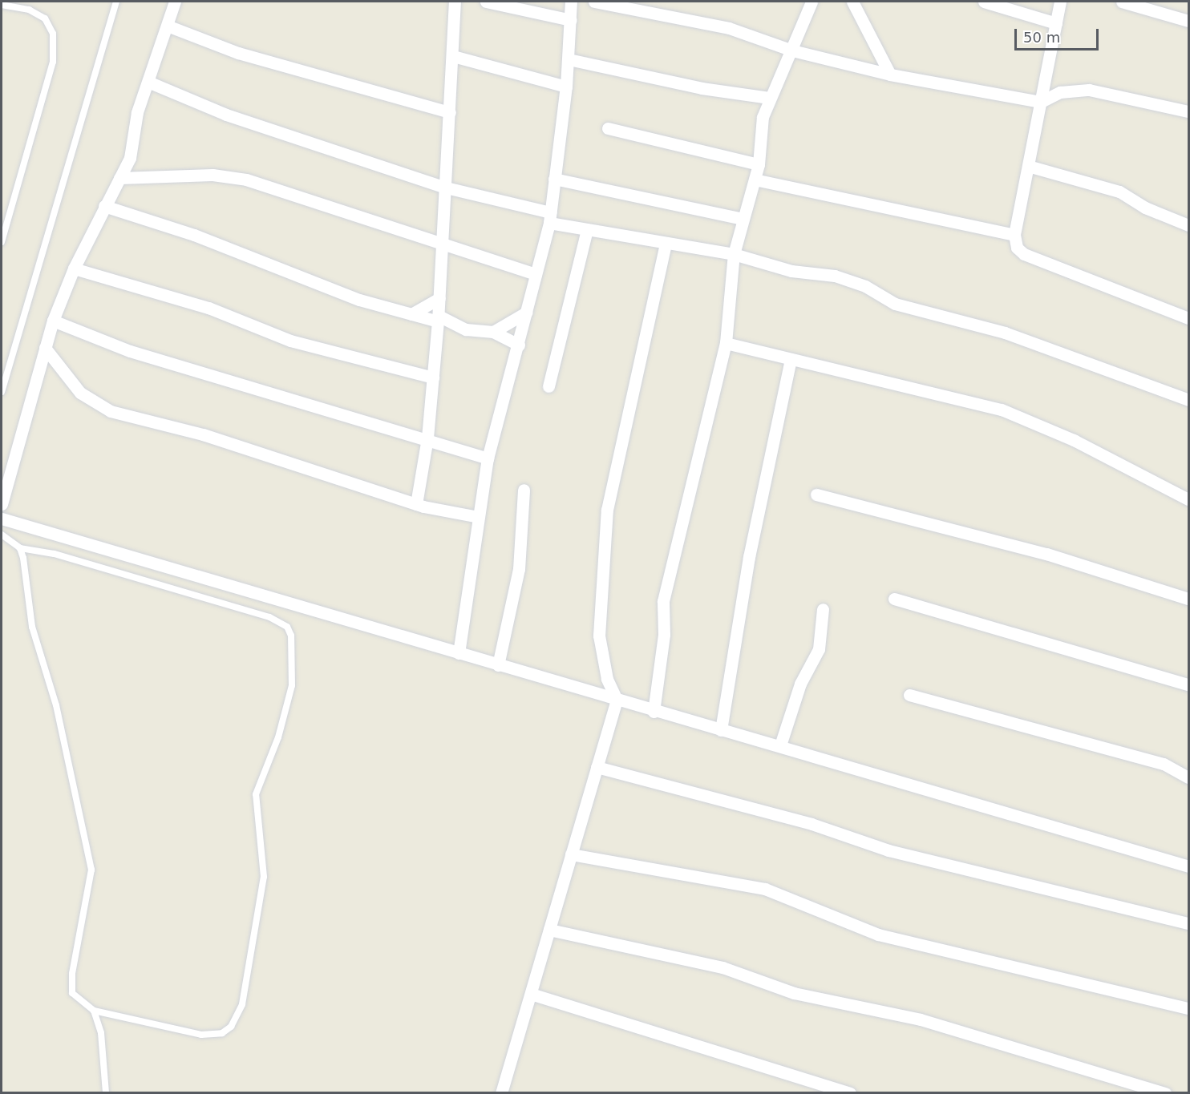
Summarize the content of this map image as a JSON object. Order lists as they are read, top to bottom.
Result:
{
  "scale_bar": "50 m"
}
